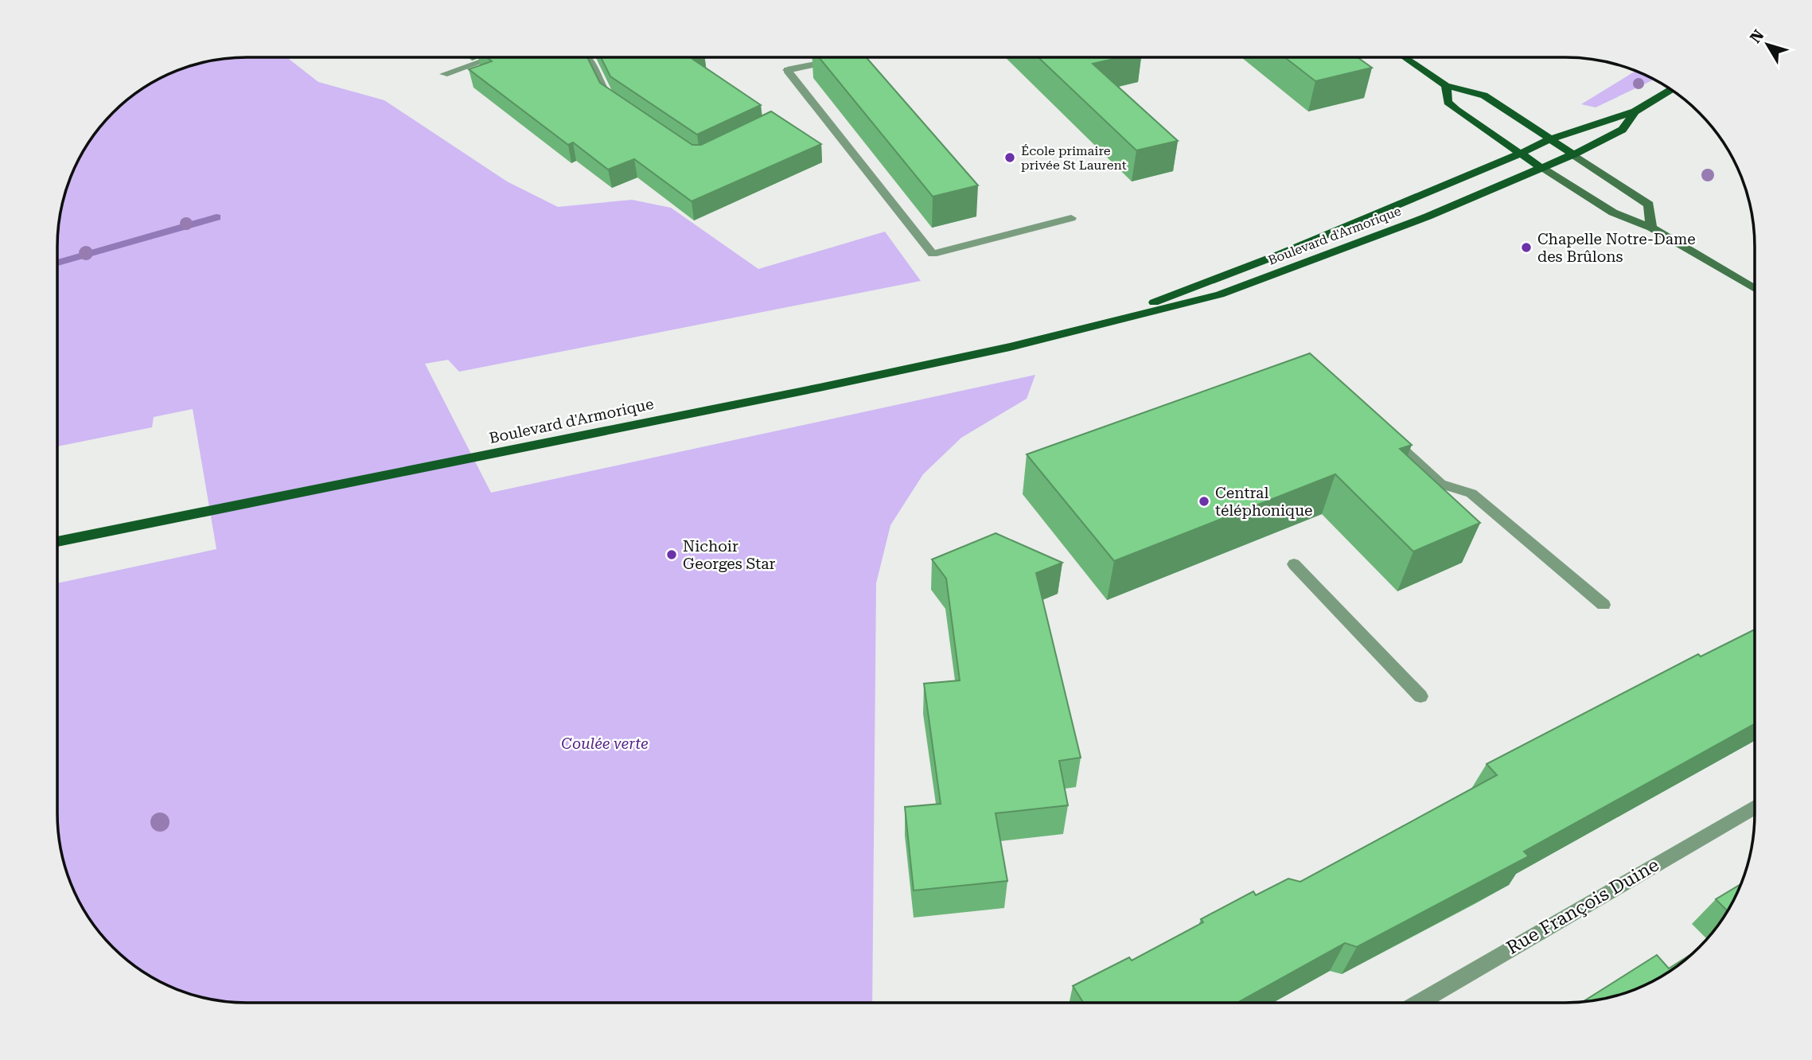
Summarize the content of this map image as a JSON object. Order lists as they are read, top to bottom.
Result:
{
  "streets": {
    "main road": ["Boulevard d'Armorique"],
    "street": ["Rue François Duine"]
  },
  "parks": ["Coulée verte"],
  "places": [
    "École primaire privée St Laurent",
    "Chapelle Notre-Dame des Brûlons",
    "Central téléphonique",
    "Nichoir Georges Star"
  ],
  "north": "top left"
}
